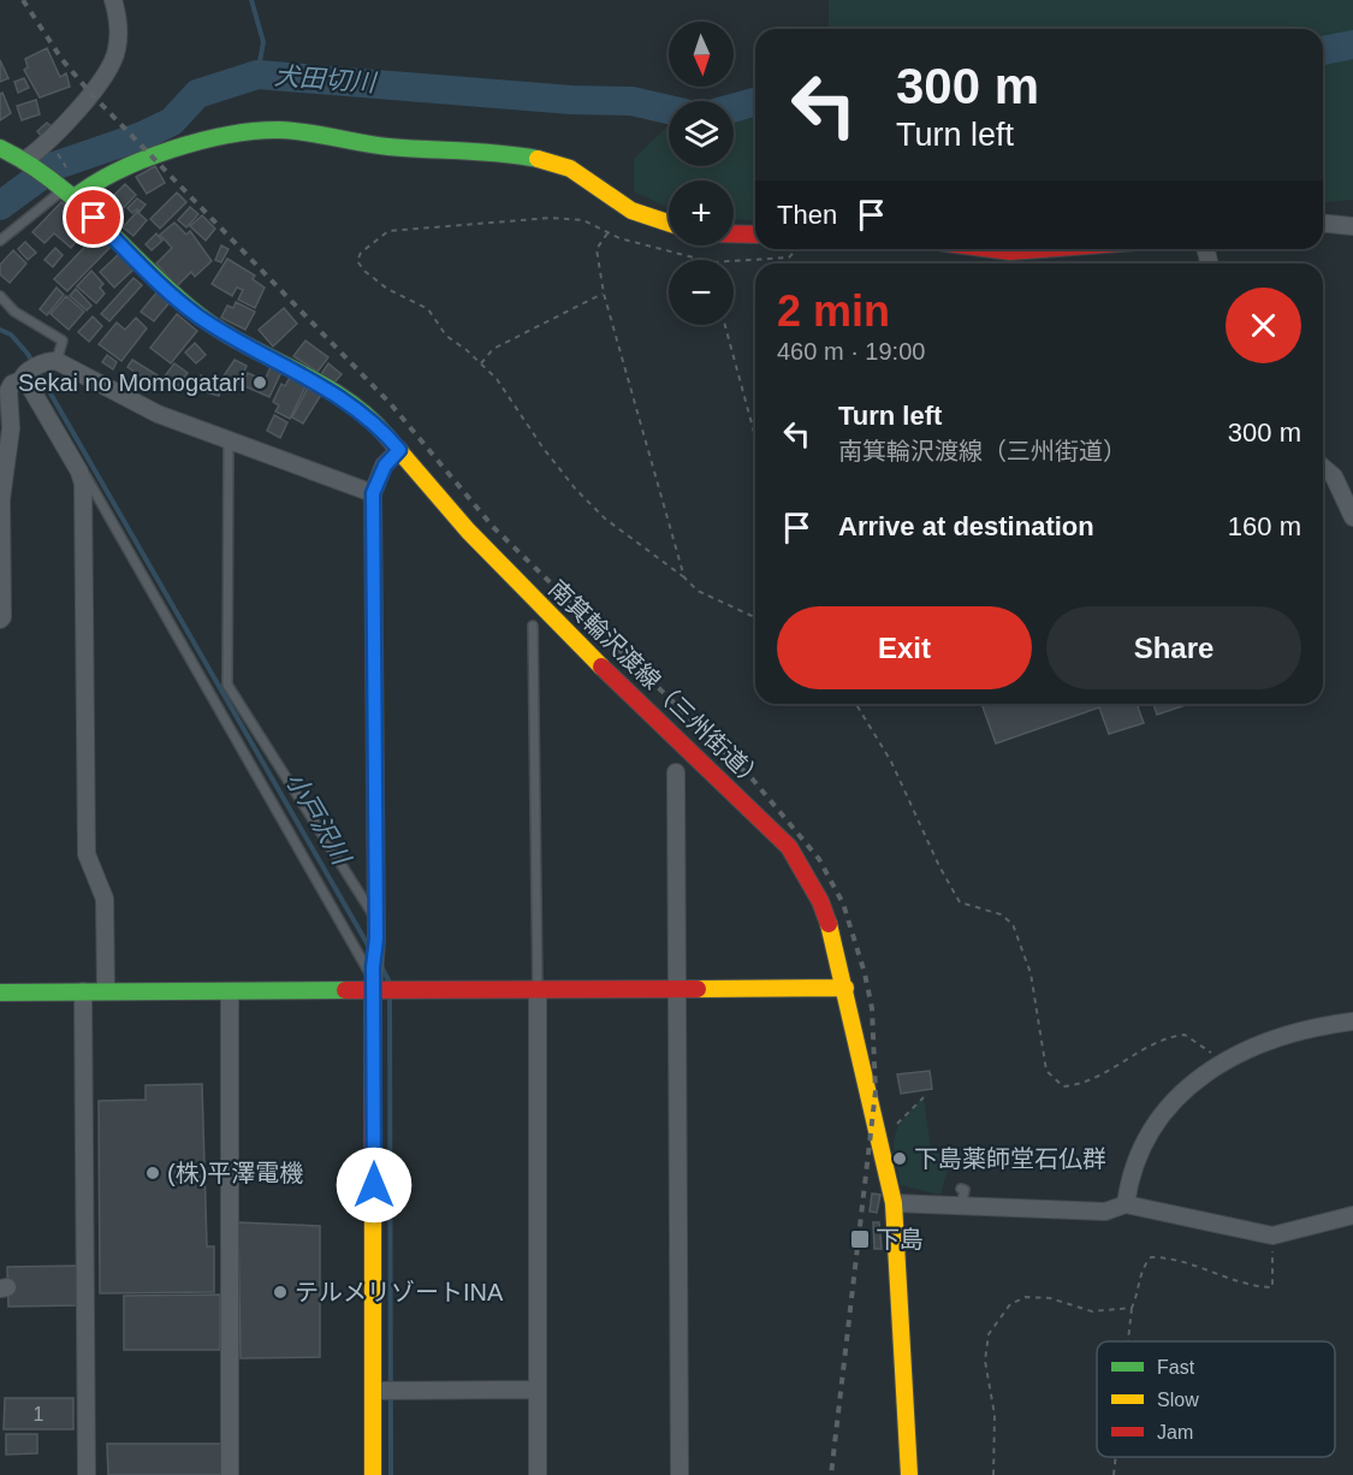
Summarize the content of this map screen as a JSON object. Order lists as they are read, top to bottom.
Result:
{
  "streets": {
    "street": ["南箕輪沢渡線（三州街道）"]
  },
  "water": ["犬田切川", "小戸沢川"],
  "places": {
    "other": [
      "Sekai no Momogatari",
      "下島薬師堂石仏群",
      "(株)平澤電機",
      "テルメリゾートINA"
    ],
    "transit": ["下島"]
  },
  "house_numbers": ["1"],
  "legend": ["Fast", "Slow", "Jam"],
  "north": "bottom",
  "page": {
    "map_buttons": ["+", "−"],
    "turn": ["300 m", "Turn left"],
    "then": "Then",
    "heading": ["2 min", "460 m · 19:00"],
    "list": [
      {
        "name": "Turn left",
        "note": "南箕輪沢渡線（三州街道）",
        "value": "300 m"
      },
      {
        "name": "Arrive at destination",
        "value": "160 m"
      }
    ],
    "buttons": ["Exit", "Share"]
  }
}
